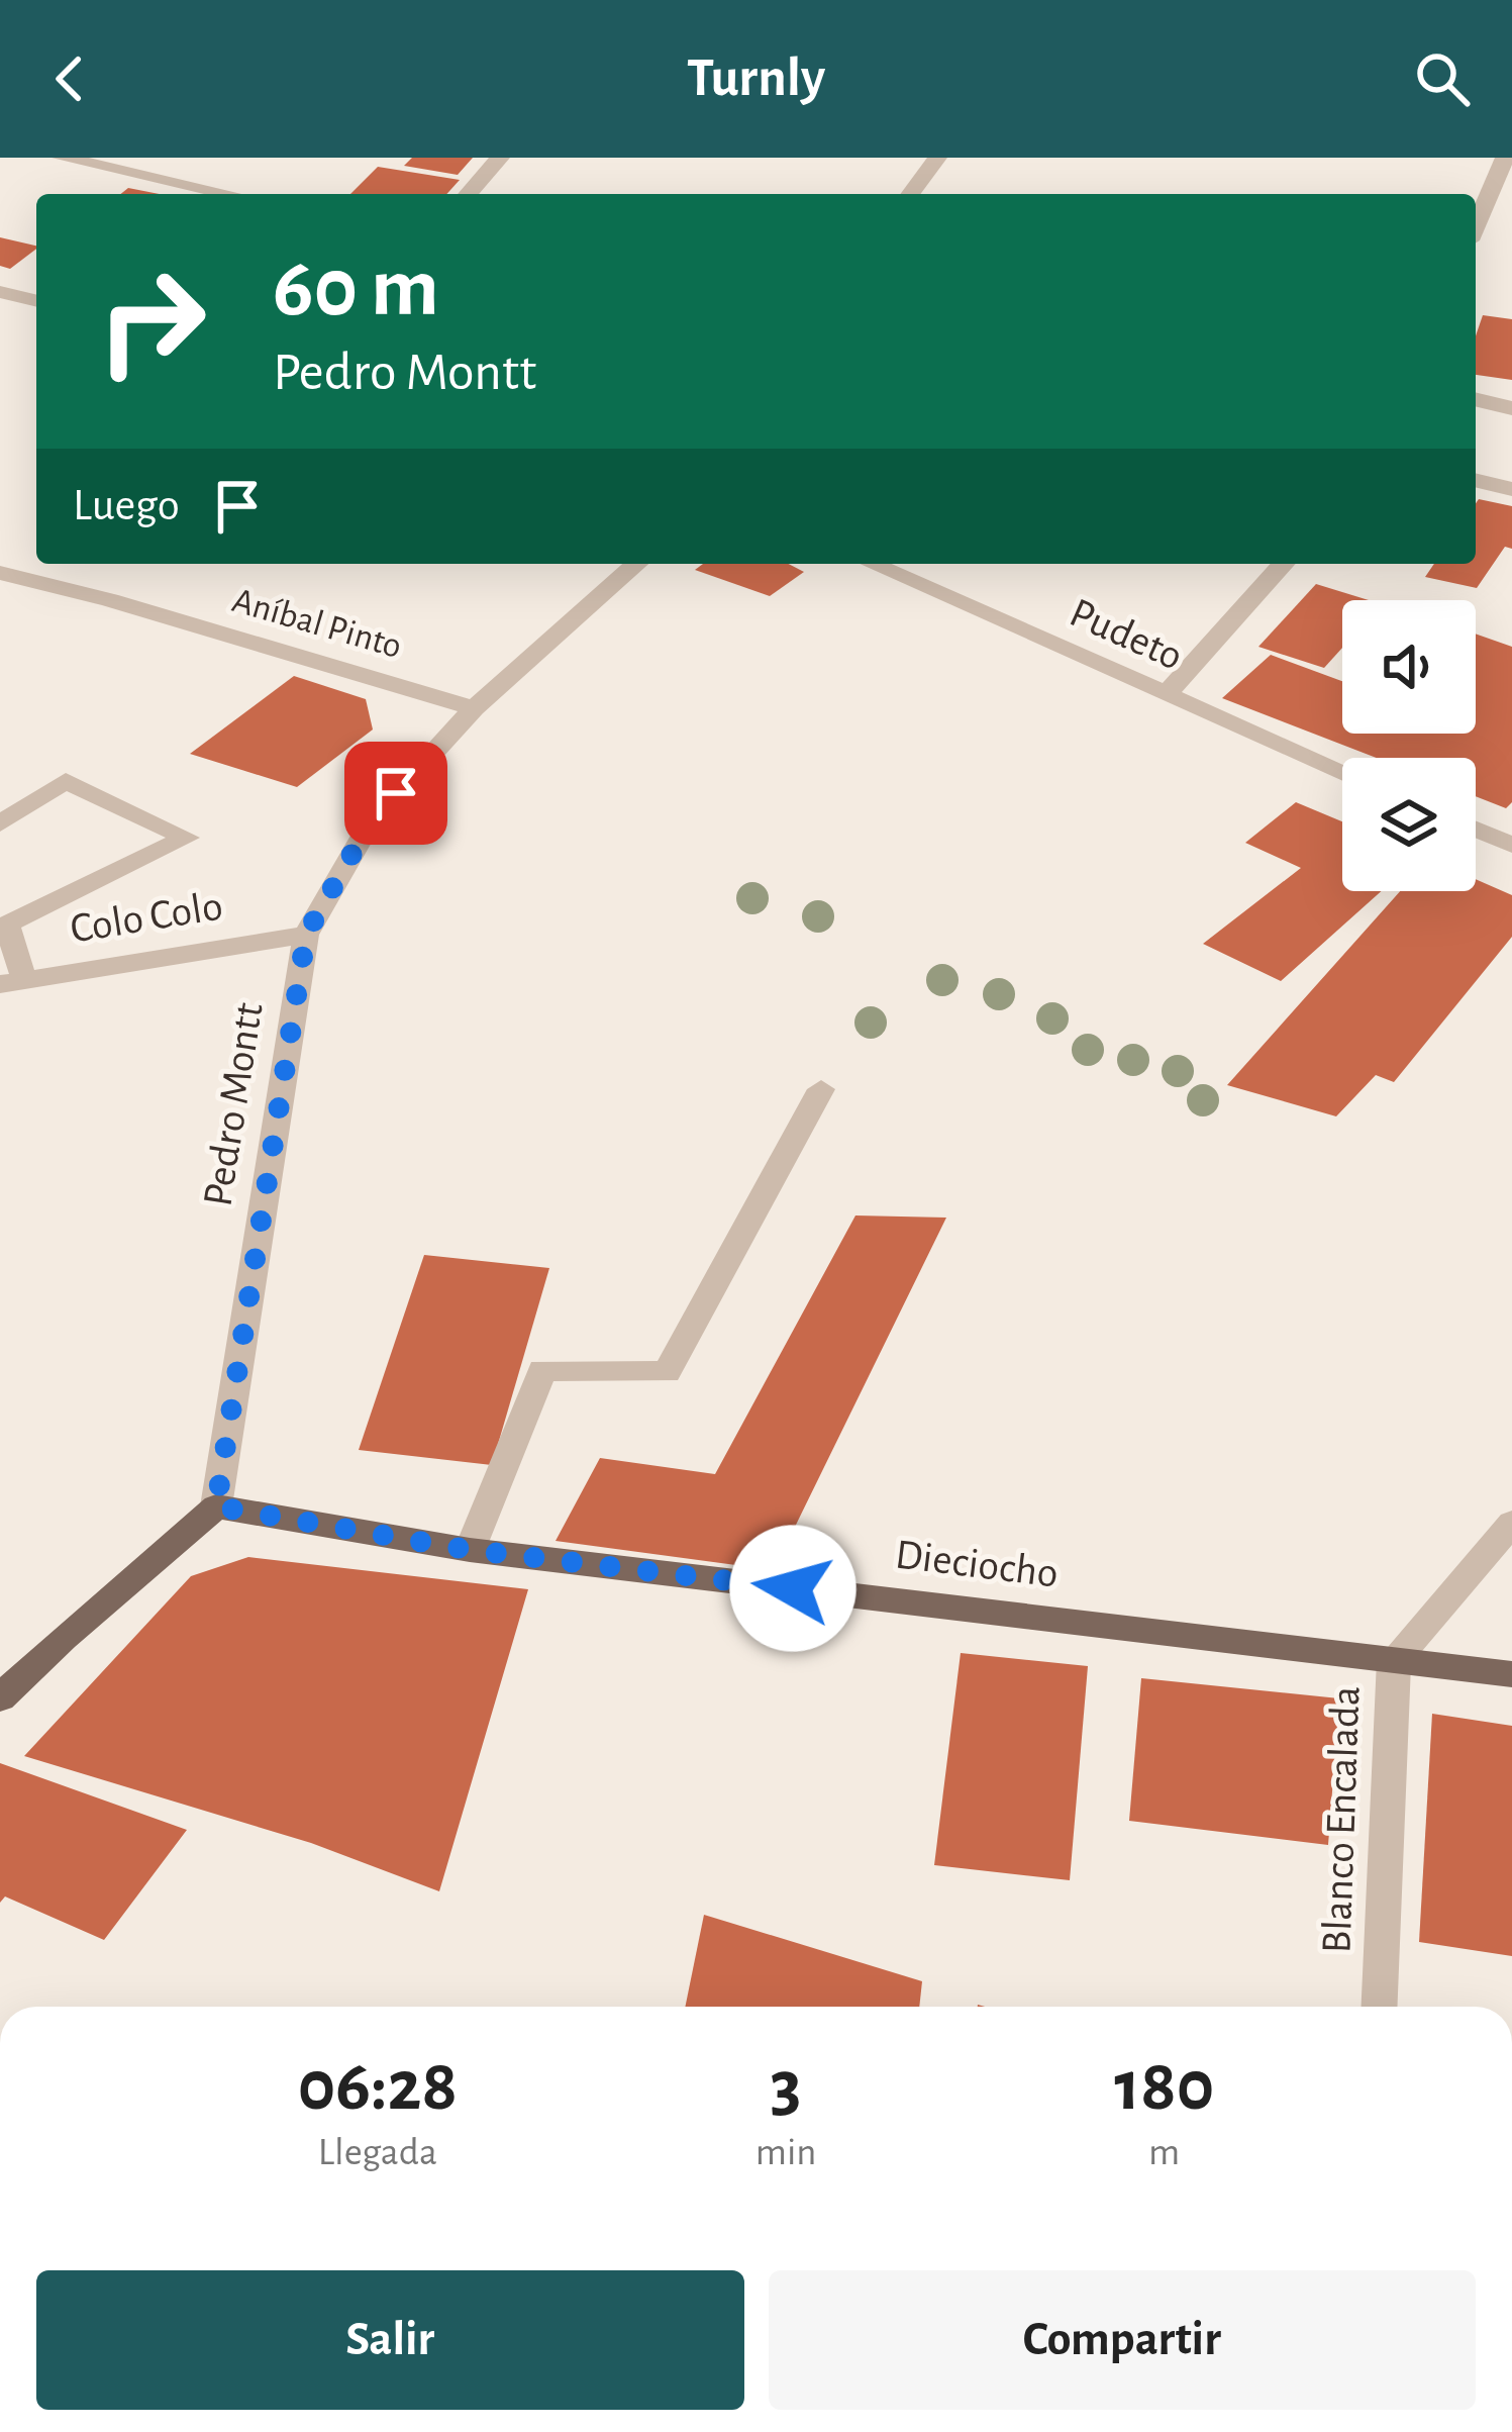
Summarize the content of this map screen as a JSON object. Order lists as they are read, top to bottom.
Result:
{
  "streets": {
    "main road": ["Dieciocho"],
    "street": [
      "Aníbal Pinto",
      "Pudeto",
      "Colo Colo",
      "Pedro Montt",
      "Blanco Encalada"
    ]
  },
  "crossings": [
    ["Aníbal Pinto", "Pedro Montt"],
    ["Colo Colo", "Pedro Montt"],
    ["Pedro Montt", "Dieciocho"],
    ["Dieciocho", "Blanco Encalada"]
  ],
  "page": {
    "header": "Turnly",
    "turn": ["60 m", "Pedro Montt"],
    "then": "Luego",
    "eta": [
      "06:28",
      "Llegada",
      "3",
      "min",
      "180",
      "m"
    ],
    "buttons": ["Salir", "Compartir"]
  }
}
